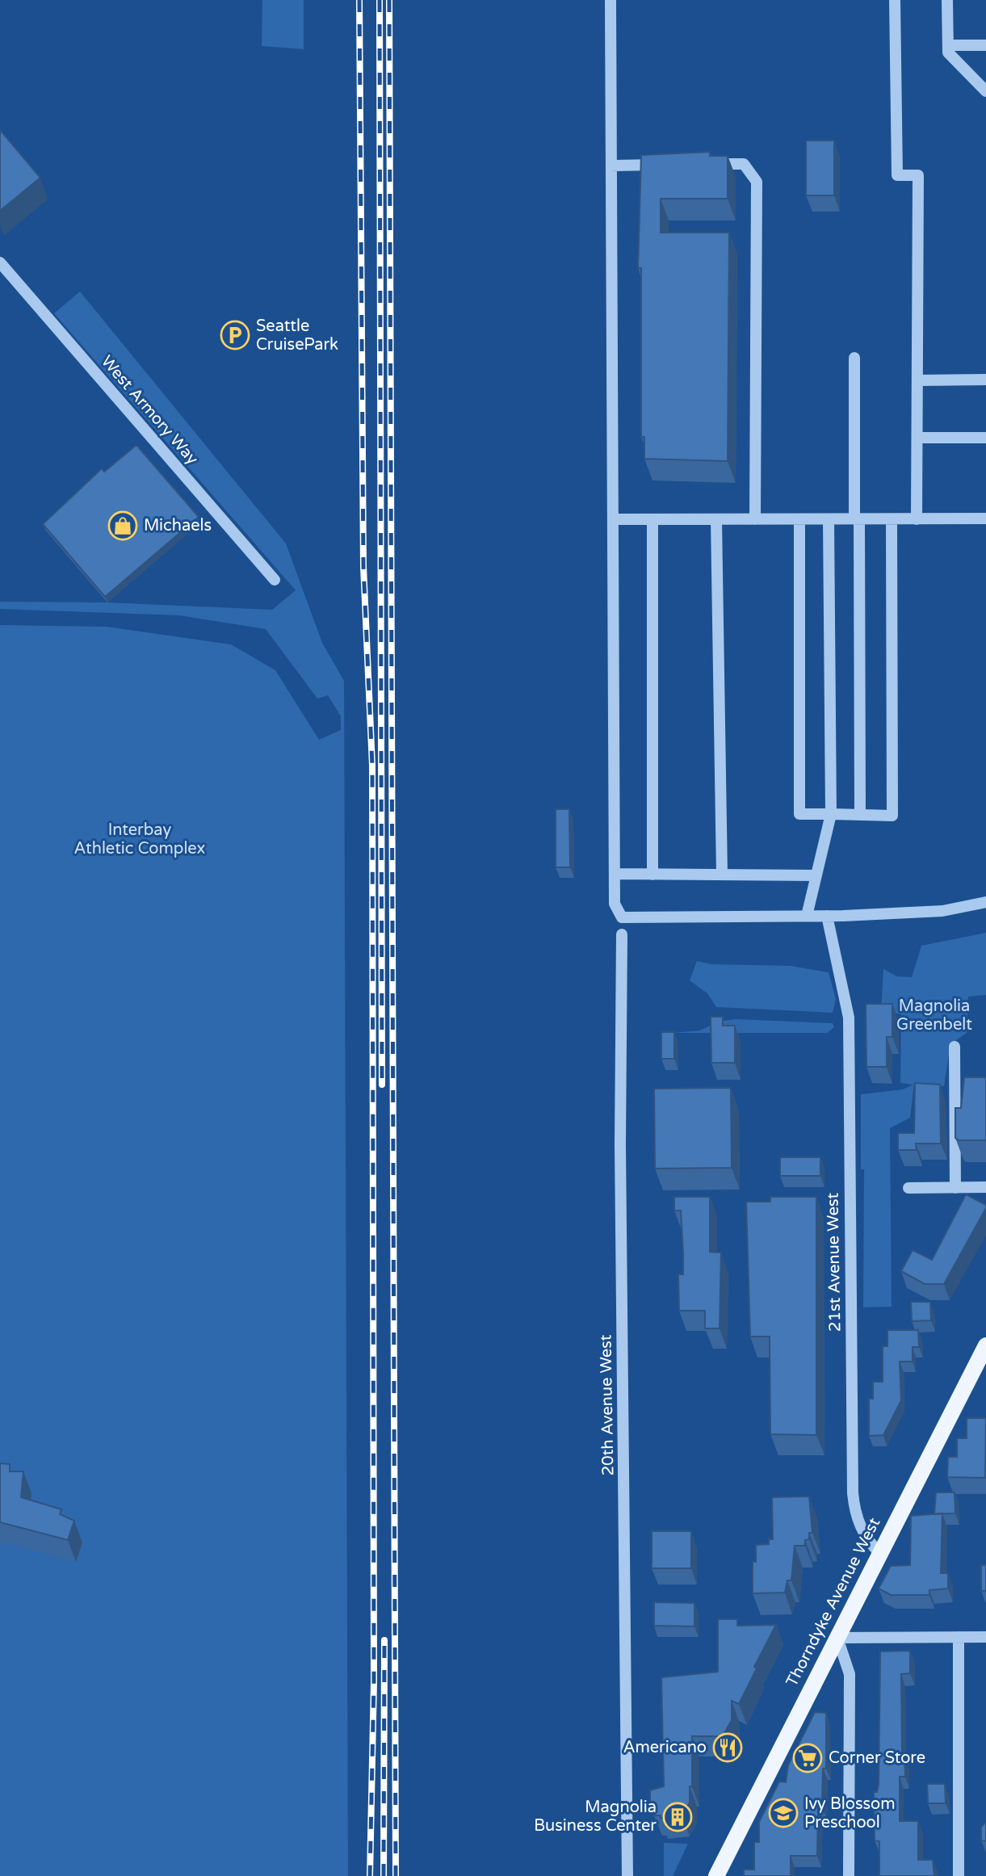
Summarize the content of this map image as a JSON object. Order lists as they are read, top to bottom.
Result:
{
  "streets": {
    "main road": ["Thorndyke Avenue West"],
    "street": ["West Armory Way", "21st Avenue West", "20th Avenue West"]
  },
  "crossings": [
    ["21st Avenue West", "Thorndyke Avenue West"]
  ],
  "parks": ["Interbay Athletic Complex", "Magnolia Greenbelt"],
  "places": {
    "parking": ["Seattle CruisePark"],
    "shop": ["Michaels"],
    "restaurant": ["Americano"],
    "supermarket": ["Corner Store"],
    "school or university": ["Ivy Blossom Preschool"],
    "building": ["Magnolia Business Center"]
  }
}
